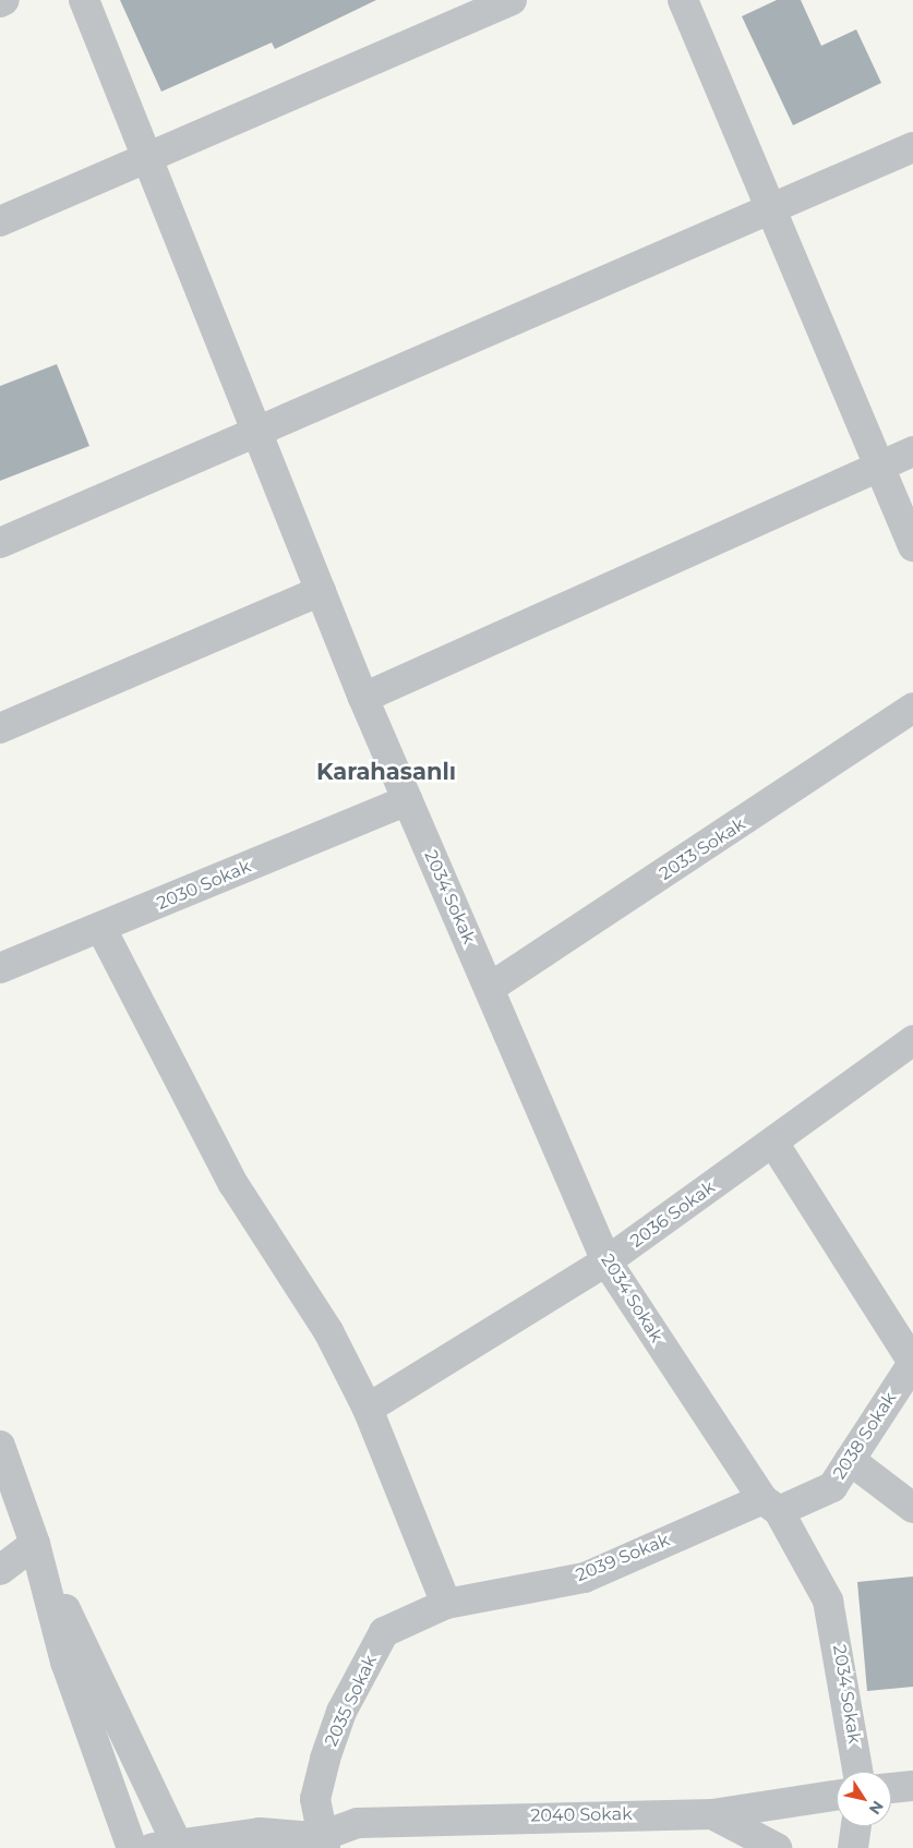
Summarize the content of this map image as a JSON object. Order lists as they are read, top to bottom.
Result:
{
  "streets": {
    "street": [
      "2033 Sokak",
      "2030 Sokak",
      "2034 Sokak",
      "2036 Sokak",
      "2038 Sokak",
      "2039 Sokak",
      "2035 Sokak",
      "2040 Sokak"
    ]
  },
  "crossings": [
    ["2033 Sokak", "2034 Sokak"],
    ["2030 Sokak", "2034 Sokak"],
    ["2034 Sokak", "2036 Sokak"],
    ["2034 Sokak", "2038 Sokak"],
    ["2034 Sokak", "2039 Sokak"],
    ["2038 Sokak", "2039 Sokak"],
    ["2039 Sokak", "2035 Sokak"],
    ["2035 Sokak", "2040 Sokak"]
  ],
  "districts": ["Karahasanlı"],
  "north": "bottom right"
}
